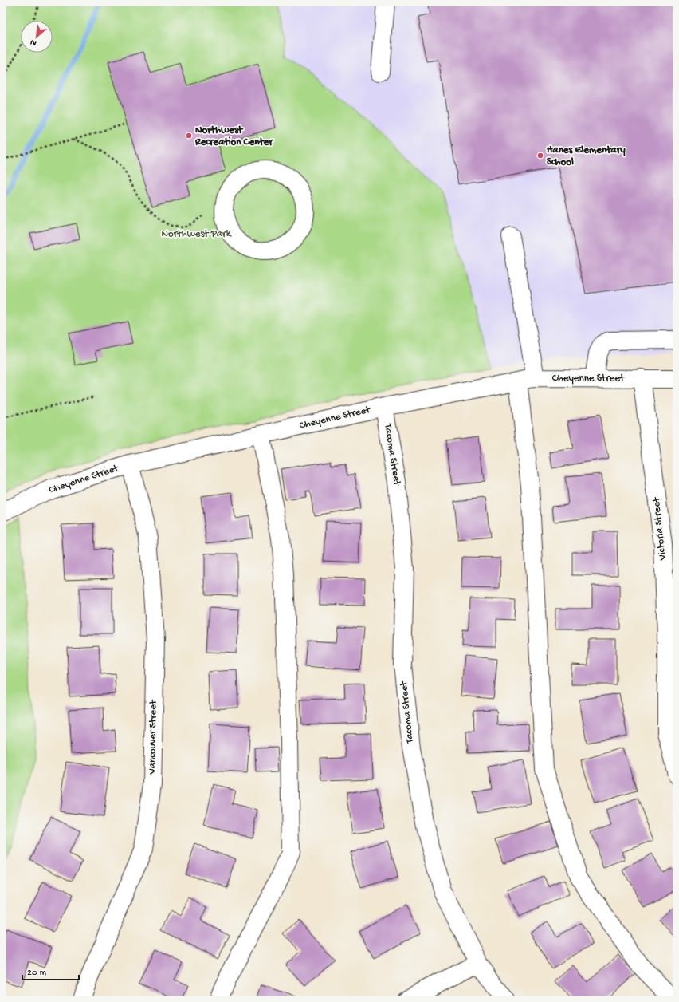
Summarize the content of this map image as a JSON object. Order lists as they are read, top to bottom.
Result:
{
  "streets": {
    "street": [
      "Cheyenne Street",
      "Tacoma Street",
      "Victoria Street",
      "Vancouver Street"
    ]
  },
  "crossings": [
    ["Cheyenne Street", "Tacoma Street"],
    ["Cheyenne Street", "Victoria Street"],
    ["Cheyenne Street", "Vancouver Street"]
  ],
  "parks": ["Northwest Park"],
  "places": ["Northwest Recreation Center", "Hanes Elementary School"],
  "scale_bar": "20 m",
  "north": "bottom left"
}
